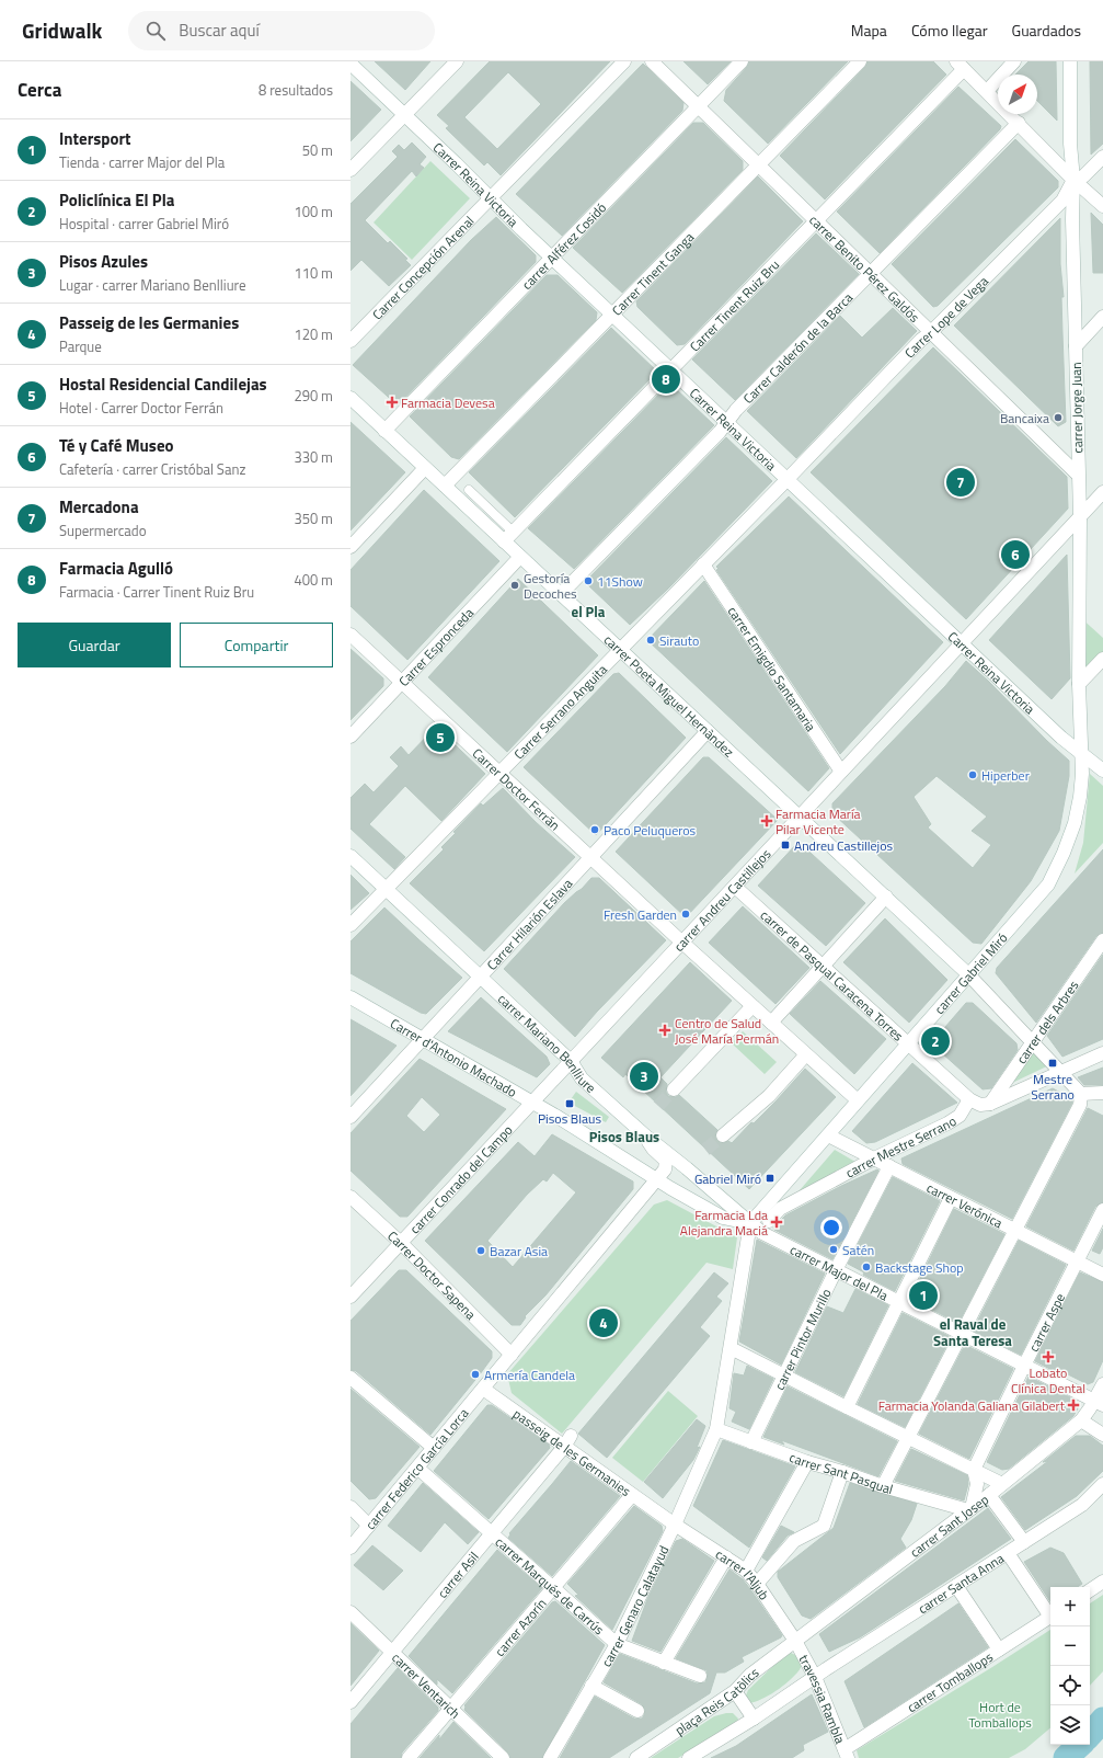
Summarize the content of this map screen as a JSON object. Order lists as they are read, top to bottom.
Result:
{
  "streets": {
    "street": [
      "Carrer Reina Victoria",
      "carrer Alférez Cosidó",
      "Carrer Concepción Arenal",
      "carrer Benito Pérez Galdós",
      "Carrer Tinent Ganga",
      "Carrer Tinent Ruiz Bru",
      "Carrer Lope de Vega",
      "Carrer Calderón de la Barca",
      "carrer Jorge Juan",
      "Carrer Espronceda",
      "carrer Emigdio Santamaria",
      "carrer Poeta Miguel Hernàndez",
      "Carrer Serrano Anguita",
      "Carrer Doctor Ferrán",
      "carrer Andreu Castillejos",
      "Carrer Hilarión Eslava",
      "carrer Gabriel Miró",
      "carrer de Pasqual Caracena Torres",
      "carrer dels Arbres",
      "carrer Mariano Benlliure",
      "Carrer d'Antonio Machado",
      "carrer Mestre Serrano",
      "carrer Conrado del Campo",
      "carrer Verónica",
      "carrer Major del Pla",
      "Carrer Doctor Sapena",
      "carrer Aspe",
      "carrer Pintor Murillo",
      "passeig de les Germanies",
      "carrer Federico García Lorca",
      "carrer Sant Pasqual",
      "carrer Sant Josep",
      "carrer Asil",
      "carrer l'Aljub",
      "carrer Santa Anna",
      "carrer Marqués de Carrús",
      "carrer Genaro Calatayud",
      "carrer Azorín",
      "carrer Tomballops",
      "carrer Ventarich",
      "travessia Rambla",
      "plaça Reis Catòlics"
    ]
  },
  "crossings": [
    ["Carrer Reina Victoria", "carrer Alférez Cosidó"],
    ["Carrer Reina Victoria", "Carrer Concepción Arenal"],
    ["Carrer Reina Victoria", "Carrer Tinent Ganga"],
    ["Carrer Reina Victoria", "Carrer Tinent Ruiz Bru"],
    ["Carrer Reina Victoria", "Carrer Lope de Vega"],
    ["Carrer Reina Victoria", "Carrer Calderón de la Barca"],
    ["Carrer Reina Victoria", "carrer Jorge Juan"],
    ["Carrer Reina Victoria", "Carrer Serrano Anguita"],
    ["Carrer Reina Victoria", "carrer Andreu Castillejos"],
    ["Carrer Reina Victoria", "carrer Gabriel Miró"],
    ["carrer Alférez Cosidó", "carrer Benito Pérez Galdós"],
    ["carrer Alférez Cosidó", "carrer Poeta Miguel Hernàndez"],
    ["carrer Benito Pérez Galdós", "Carrer Tinent Ganga"],
    ["carrer Benito Pérez Galdós", "Carrer Tinent Ruiz Bru"],
    ["carrer Benito Pérez Galdós", "Carrer Lope de Vega"],
    ["carrer Benito Pérez Galdós", "Carrer Calderón de la Barca"],
    ["carrer Benito Pérez Galdós", "carrer Jorge Juan"],
    ["Carrer Tinent Ganga", "carrer Poeta Miguel Hernàndez"],
    ["Carrer Tinent Ruiz Bru", "carrer Poeta Miguel Hernàndez"],
    ["Carrer Lope de Vega", "carrer Jorge Juan"],
    ["Carrer Lope de Vega", "Carrer Serrano Anguita"],
    ["Carrer Calderón de la Barca", "carrer Poeta Miguel Hernàndez"],
    ["carrer Jorge Juan", "carrer Andreu Castillejos"],
    ["carrer Jorge Juan", "carrer Gabriel Miró"],
    ["Carrer Espronceda", "carrer Poeta Miguel Hernàndez"],
    ["Carrer Espronceda", "Carrer Doctor Ferrán"],
    ["carrer Emigdio Santamaria", "Carrer Serrano Anguita"],
    ["carrer Emigdio Santamaria", "carrer Andreu Castillejos"],
    ["carrer Poeta Miguel Hernàndez", "Carrer Serrano Anguita"],
    ["carrer Poeta Miguel Hernàndez", "carrer Andreu Castillejos"],
    ["carrer Poeta Miguel Hernàndez", "Carrer Hilarión Eslava"],
    ["carrer Poeta Miguel Hernàndez", "carrer Gabriel Miró"],
    ["carrer Poeta Miguel Hernàndez", "carrer dels Arbres"],
    ["Carrer Serrano Anguita", "Carrer Doctor Ferrán"],
    ["Carrer Serrano Anguita", "carrer Mariano Benlliure"],
    ["Carrer Doctor Ferrán", "carrer Andreu Castillejos"],
    ["Carrer Doctor Ferrán", "Carrer Hilarión Eslava"],
    ["Carrer Doctor Ferrán", "carrer Gabriel Miró"],
    ["carrer Andreu Castillejos", "carrer de Pasqual Caracena Torres"],
    ["carrer Andreu Castillejos", "carrer Mariano Benlliure"],
    ["carrer Andreu Castillejos", "carrer Conrado del Campo"],
    ["Carrer Hilarión Eslava", "carrer Mariano Benlliure"],
    ["Carrer Hilarión Eslava", "Carrer d'Antonio Machado"],
    ["carrer Gabriel Miró", "carrer de Pasqual Caracena Torres"],
    ["carrer Gabriel Miró", "carrer Mariano Benlliure"],
    ["carrer Gabriel Miró", "Carrer d'Antonio Machado"],
    ["carrer Gabriel Miró", "carrer Verónica"],
    ["carrer Gabriel Miró", "carrer Major del Pla"],
    ["carrer de Pasqual Caracena Torres", "carrer Mestre Serrano"],
    ["carrer Mariano Benlliure", "Carrer d'Antonio Machado"],
    ["carrer Mariano Benlliure", "carrer Conrado del Campo"],
    ["carrer Mariano Benlliure", "carrer Major del Pla"],
    ["Carrer d'Antonio Machado", "carrer Conrado del Campo"],
    ["Carrer d'Antonio Machado", "carrer Major del Pla"],
    ["carrer Mestre Serrano", "carrer Verónica"],
    ["carrer Conrado del Campo", "Carrer Doctor Sapena"],
    ["carrer Verónica", "carrer Aspe"],
    ["carrer Verónica", "carrer Pintor Murillo"],
    ["carrer Major del Pla", "carrer Aspe"],
    ["carrer Major del Pla", "carrer Pintor Murillo"],
    ["carrer Major del Pla", "carrer Sant Josep"],
    ["carrer Pintor Murillo", "carrer Sant Pasqual"],
    ["passeig de les Germanies", "carrer Federico García Lorca"],
    ["passeig de les Germanies", "carrer Asil"],
    ["passeig de les Germanies", "carrer l'Aljub"],
    ["passeig de les Germanies", "carrer Genaro Calatayud"],
    ["passeig de les Germanies", "carrer Azorín"],
    ["carrer Federico García Lorca", "carrer Marqués de Carrús"],
    ["carrer Sant Pasqual", "carrer Sant Josep"],
    ["carrer Sant Josep", "carrer l'Aljub"],
    ["carrer Sant Josep", "travessia Rambla"],
    ["carrer Sant Josep", "plaça Reis Catòlics"],
    ["carrer Asil", "carrer Marqués de Carrús"],
    ["carrer Asil", "carrer Ventarich"],
    ["carrer l'Aljub", "carrer Genaro Calatayud"],
    ["carrer l'Aljub", "travessia Rambla"],
    ["carrer l'Aljub", "plaça Reis Catòlics"],
    ["carrer Santa Anna", "travessia Rambla"],
    ["carrer Marqués de Carrús", "carrer Genaro Calatayud"],
    ["carrer Marqués de Carrús", "carrer Azorín"],
    ["carrer Azorín", "carrer Ventarich"],
    ["carrer Tomballops", "travessia Rambla"],
    ["travessia Rambla", "plaça Reis Catòlics"]
  ],
  "districts": ["el Pla", "Pisos Blaus", "el Raval de Santa Teresa"],
  "parks": ["Hort de Tomballops"],
  "places": {
    "health": [
      "Farmacia Devesa",
      "Farmacia María Pilar Vicente",
      "Centro de Salud José María Permán",
      "Farmacia Lda Alejandra Maciá",
      "Lobato Clínica Dental",
      "Farmacia Yolanda Galiana Gilabert"
    ],
    "other": [
      "Bancaixa",
      "11Show",
      "Gestoría Decoches",
      "Sirauto",
      "Hiperber",
      "Paco Peluqueros",
      "Fresh Garden",
      "Satén",
      "Bazar Asia",
      "Backstage Shop",
      "Armería Candela"
    ],
    "transit": [
      "Andreu Castillejos",
      "Mestre Serrano",
      "Pisos Blaus",
      "Gabriel Miró"
    ]
  },
  "north": "top right",
  "page": {
    "header": "Gridwalk",
    "search": "Buscar aquí",
    "nav": ["Mapa", "Cómo llegar", "Guardados"],
    "heading": ["Cerca", "8 resultados"],
    "list": [
      {
        "mark": "1",
        "name": "Intersport",
        "note": "Tienda · carrer Major del Pla",
        "value": "50 m"
      },
      {
        "mark": "2",
        "name": "Policlínica El Pla",
        "note": "Hospital · carrer Gabriel Miró",
        "value": "100 m"
      },
      {
        "mark": "3",
        "name": "Pisos Azules",
        "note": "Lugar · carrer Mariano Benlliure",
        "value": "110 m"
      },
      {
        "mark": "4",
        "name": "Passeig de les Germanies",
        "note": "Parque",
        "value": "120 m"
      },
      {
        "mark": "5",
        "name": "Hostal Residencial Candilejas",
        "note": "Hotel · Carrer Doctor Ferrán",
        "value": "290 m"
      },
      {
        "mark": "6",
        "name": "Té y Café Museo",
        "note": "Cafetería · carrer Cristóbal Sanz",
        "value": "330 m"
      },
      {
        "mark": "7",
        "name": "Mercadona",
        "note": "Supermercado",
        "value": "350 m"
      },
      {
        "mark": "8",
        "name": "Farmacia Agulló",
        "note": "Farmacia · Carrer Tinent Ruiz Bru",
        "value": "400 m"
      }
    ],
    "pins": [
      "8",
      "7",
      "6",
      "5",
      "2",
      "3",
      "1",
      "4"
    ],
    "buttons": ["Guardar", "Compartir"],
    "map_buttons": ["+", "−"]
  }
}
